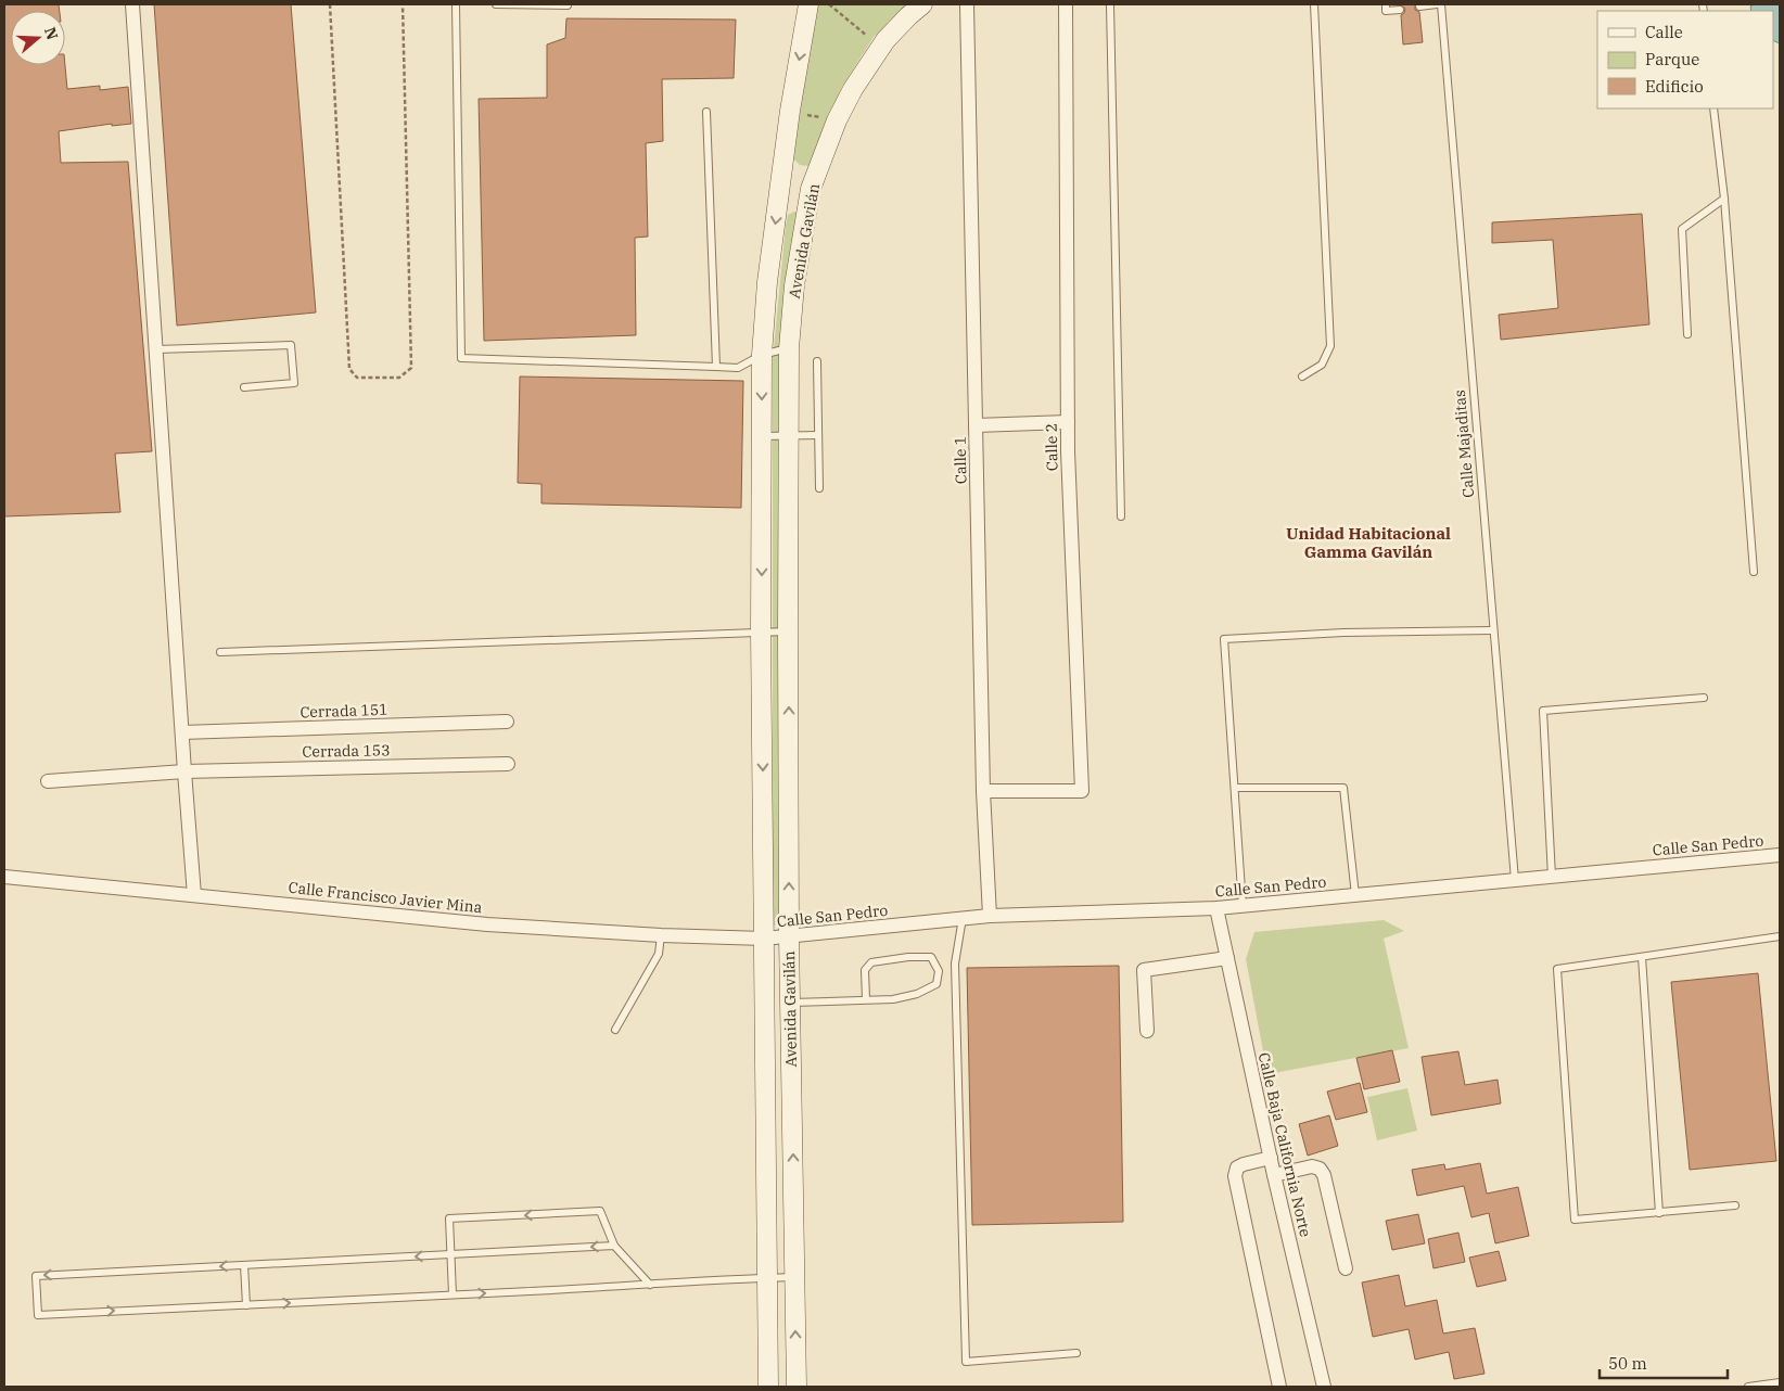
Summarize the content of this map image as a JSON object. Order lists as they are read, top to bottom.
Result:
{
  "streets": {
    "main road": ["Avenida Gavilán"],
    "street": [
      "Calle 2",
      "Calle 1",
      "Cerrada 151",
      "Cerrada 153",
      "Calle San Pedro",
      "Calle Francisco Javier Mina",
      "Calle Baja California Norte"
    ],
    "lane": ["Calle Majaditas"]
  },
  "crossings": [
    ["Avenida Gavilán", "Calle San Pedro"],
    ["Avenida Gavilán", "Calle Francisco Javier Mina"],
    ["Calle Majaditas", "Calle San Pedro"],
    ["Calle 2", "Calle 1"],
    ["Calle 1", "Calle San Pedro"],
    ["Calle San Pedro", "Calle Francisco Javier Mina"],
    ["Calle San Pedro", "Calle Baja California Norte"]
  ],
  "districts": ["Unidad Habitacional Gamma Gavilán"],
  "legend": ["Calle", "Parque", "Edificio"],
  "scale_bar": "50 m",
  "north": "right"
}
